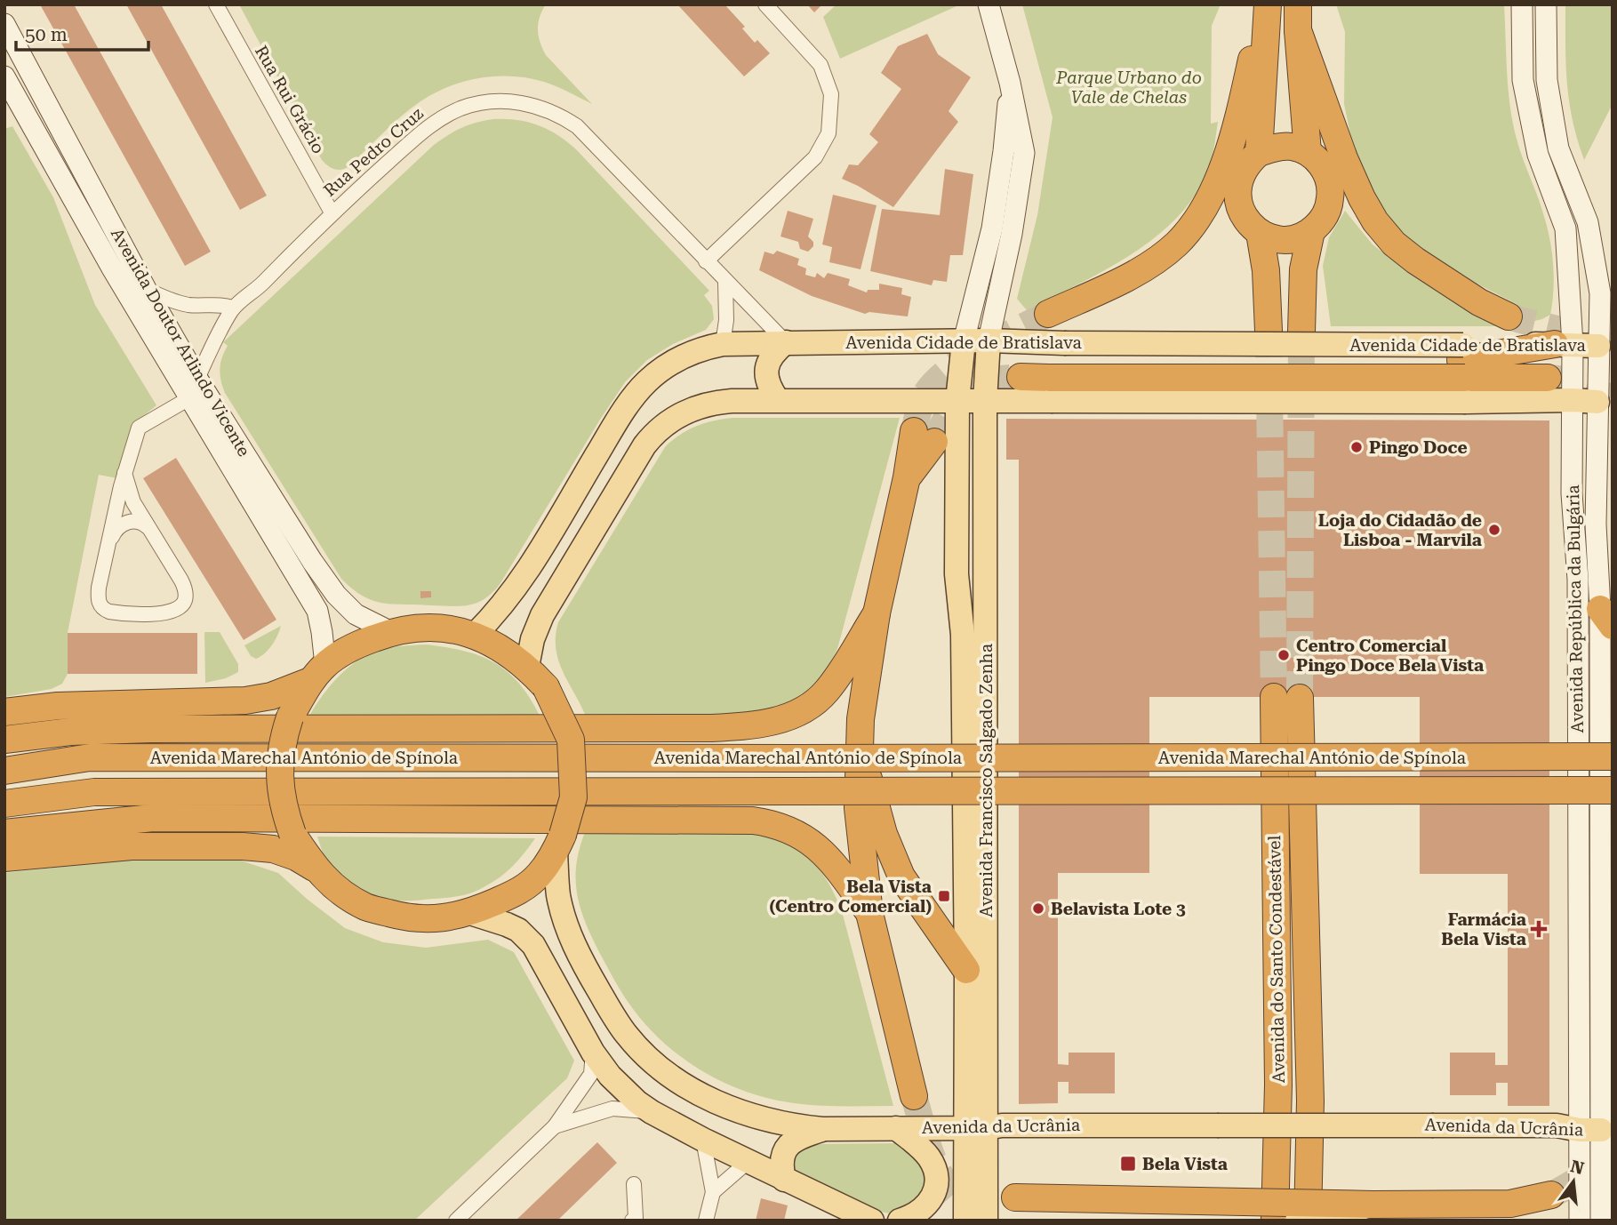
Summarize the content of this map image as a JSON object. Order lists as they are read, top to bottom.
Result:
{
  "streets": {
    "highway": ["Avenida Marechal António de Spínola", "Avenida do Santo Condestável"],
    "main road": ["Avenida Cidade de Bratislava", "Avenida Francisco Salgado Zenha", "Avenida da Ucrânia"],
    "street": [
      "Rua Rui Grácio",
      "Rua Pedro Cruz",
      "Avenida Doutor Arlindo Vicente",
      "Avenida República da Bulgária"
    ]
  },
  "crossings": [
    ["Rua Rui Grácio", "Rua Pedro Cruz"],
    ["Rua Pedro Cruz", "Avenida Doutor Arlindo Vicente"],
    ["Rua Pedro Cruz", "Avenida Cidade de Bratislava"],
    ["Avenida Cidade de Bratislava", "Avenida República da Bulgária"],
    ["Avenida Cidade de Bratislava", "Avenida Francisco Salgado Zenha"],
    ["Avenida República da Bulgária", "Avenida da Ucrânia"],
    ["Avenida Francisco Salgado Zenha", "Avenida da Ucrânia"]
  ],
  "parks": ["Parque Urbano do Vale de Chelas"],
  "places": {
    "other": [
      "Pingo Doce",
      "Loja do Cidadão de Lisboa - Marvila",
      "Centro Comercial Pingo Doce Bela Vista",
      "Belavista Lote 3"
    ],
    "transit": ["Bela Vista (Centro Comercial)", "Bela Vista"],
    "health": ["Farmácia Bela Vista"]
  },
  "scale_bar": "50 m",
  "north": "top"
}
